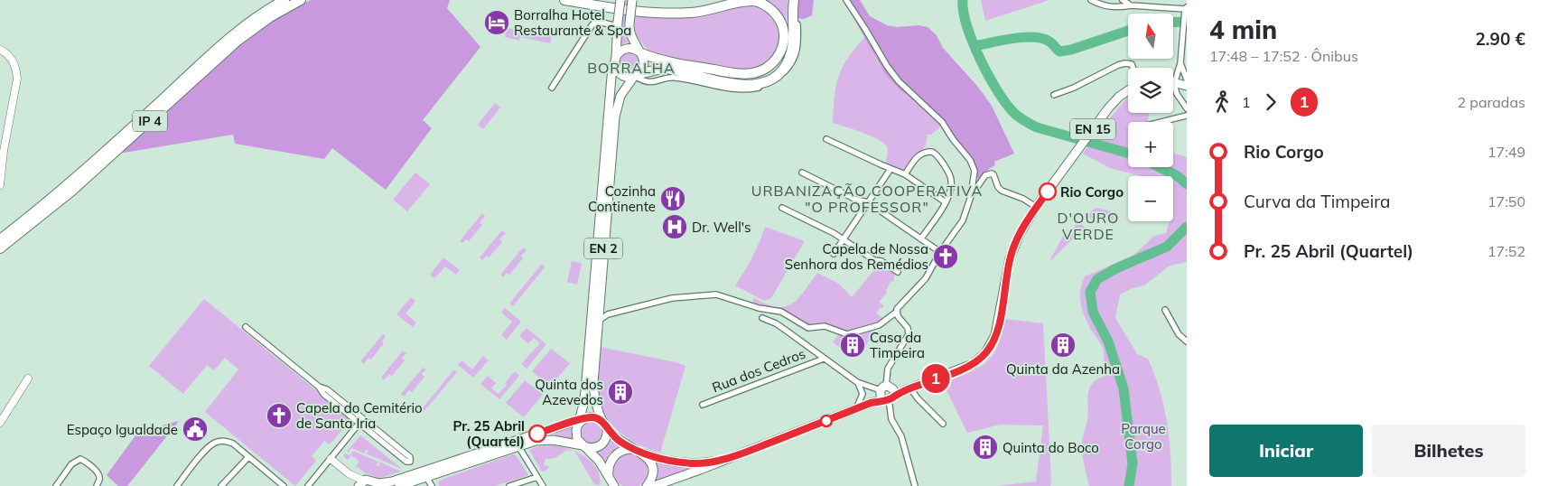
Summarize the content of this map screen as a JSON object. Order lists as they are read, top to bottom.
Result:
{
  "streets": {
    "highway": ["IP 4"],
    "main road": ["EN 15", "EN 2"],
    "street": ["Rua dos Cedros"]
  },
  "districts": ["BORRALHA", "URBANIZAÇÃO COOPERATIVA \"O PROFESSOR\"", "D'OURO VERDE"],
  "parks": ["Parque Corgo"],
  "places": {
    "hotel": ["Borralha Hotel Restaurante & Spa"],
    "other": ["Rio Corgo", "Pr. 25 Abril (Quartel)"],
    "restaurant": ["Cozinha Continente"],
    "hospital": ["Dr. Well's"],
    "church": ["Capela de Nossa Senhora dos Remédios", "Capela do Cemitério de Santa Iria"],
    "building": [
      "Casa da Timpeira",
      "Quinta da Azenha",
      "Quinta dos Azevedos",
      "Quinta do Boco"
    ],
    "public building": ["Espaço Igualdade"]
  },
  "lines": ["bus line 1"],
  "north": "top",
  "page": {
    "on_map": "1",
    "heading": ["4 min", "17:48 – 17:52 · Ônibus", "2.90 €"],
    "map_buttons": ["+", "−"],
    "legs": ["1", "1", "2 paradas"],
    "list": [
      {
        "name": "Rio Corgo",
        "value": "17:49"
      },
      {
        "name": "Curva da Timpeira",
        "value": "17:50"
      },
      {
        "name": "Pr. 25 Abril (Quartel)",
        "value": "17:52"
      }
    ],
    "buttons": ["Iniciar", "Bilhetes"]
  }
}
